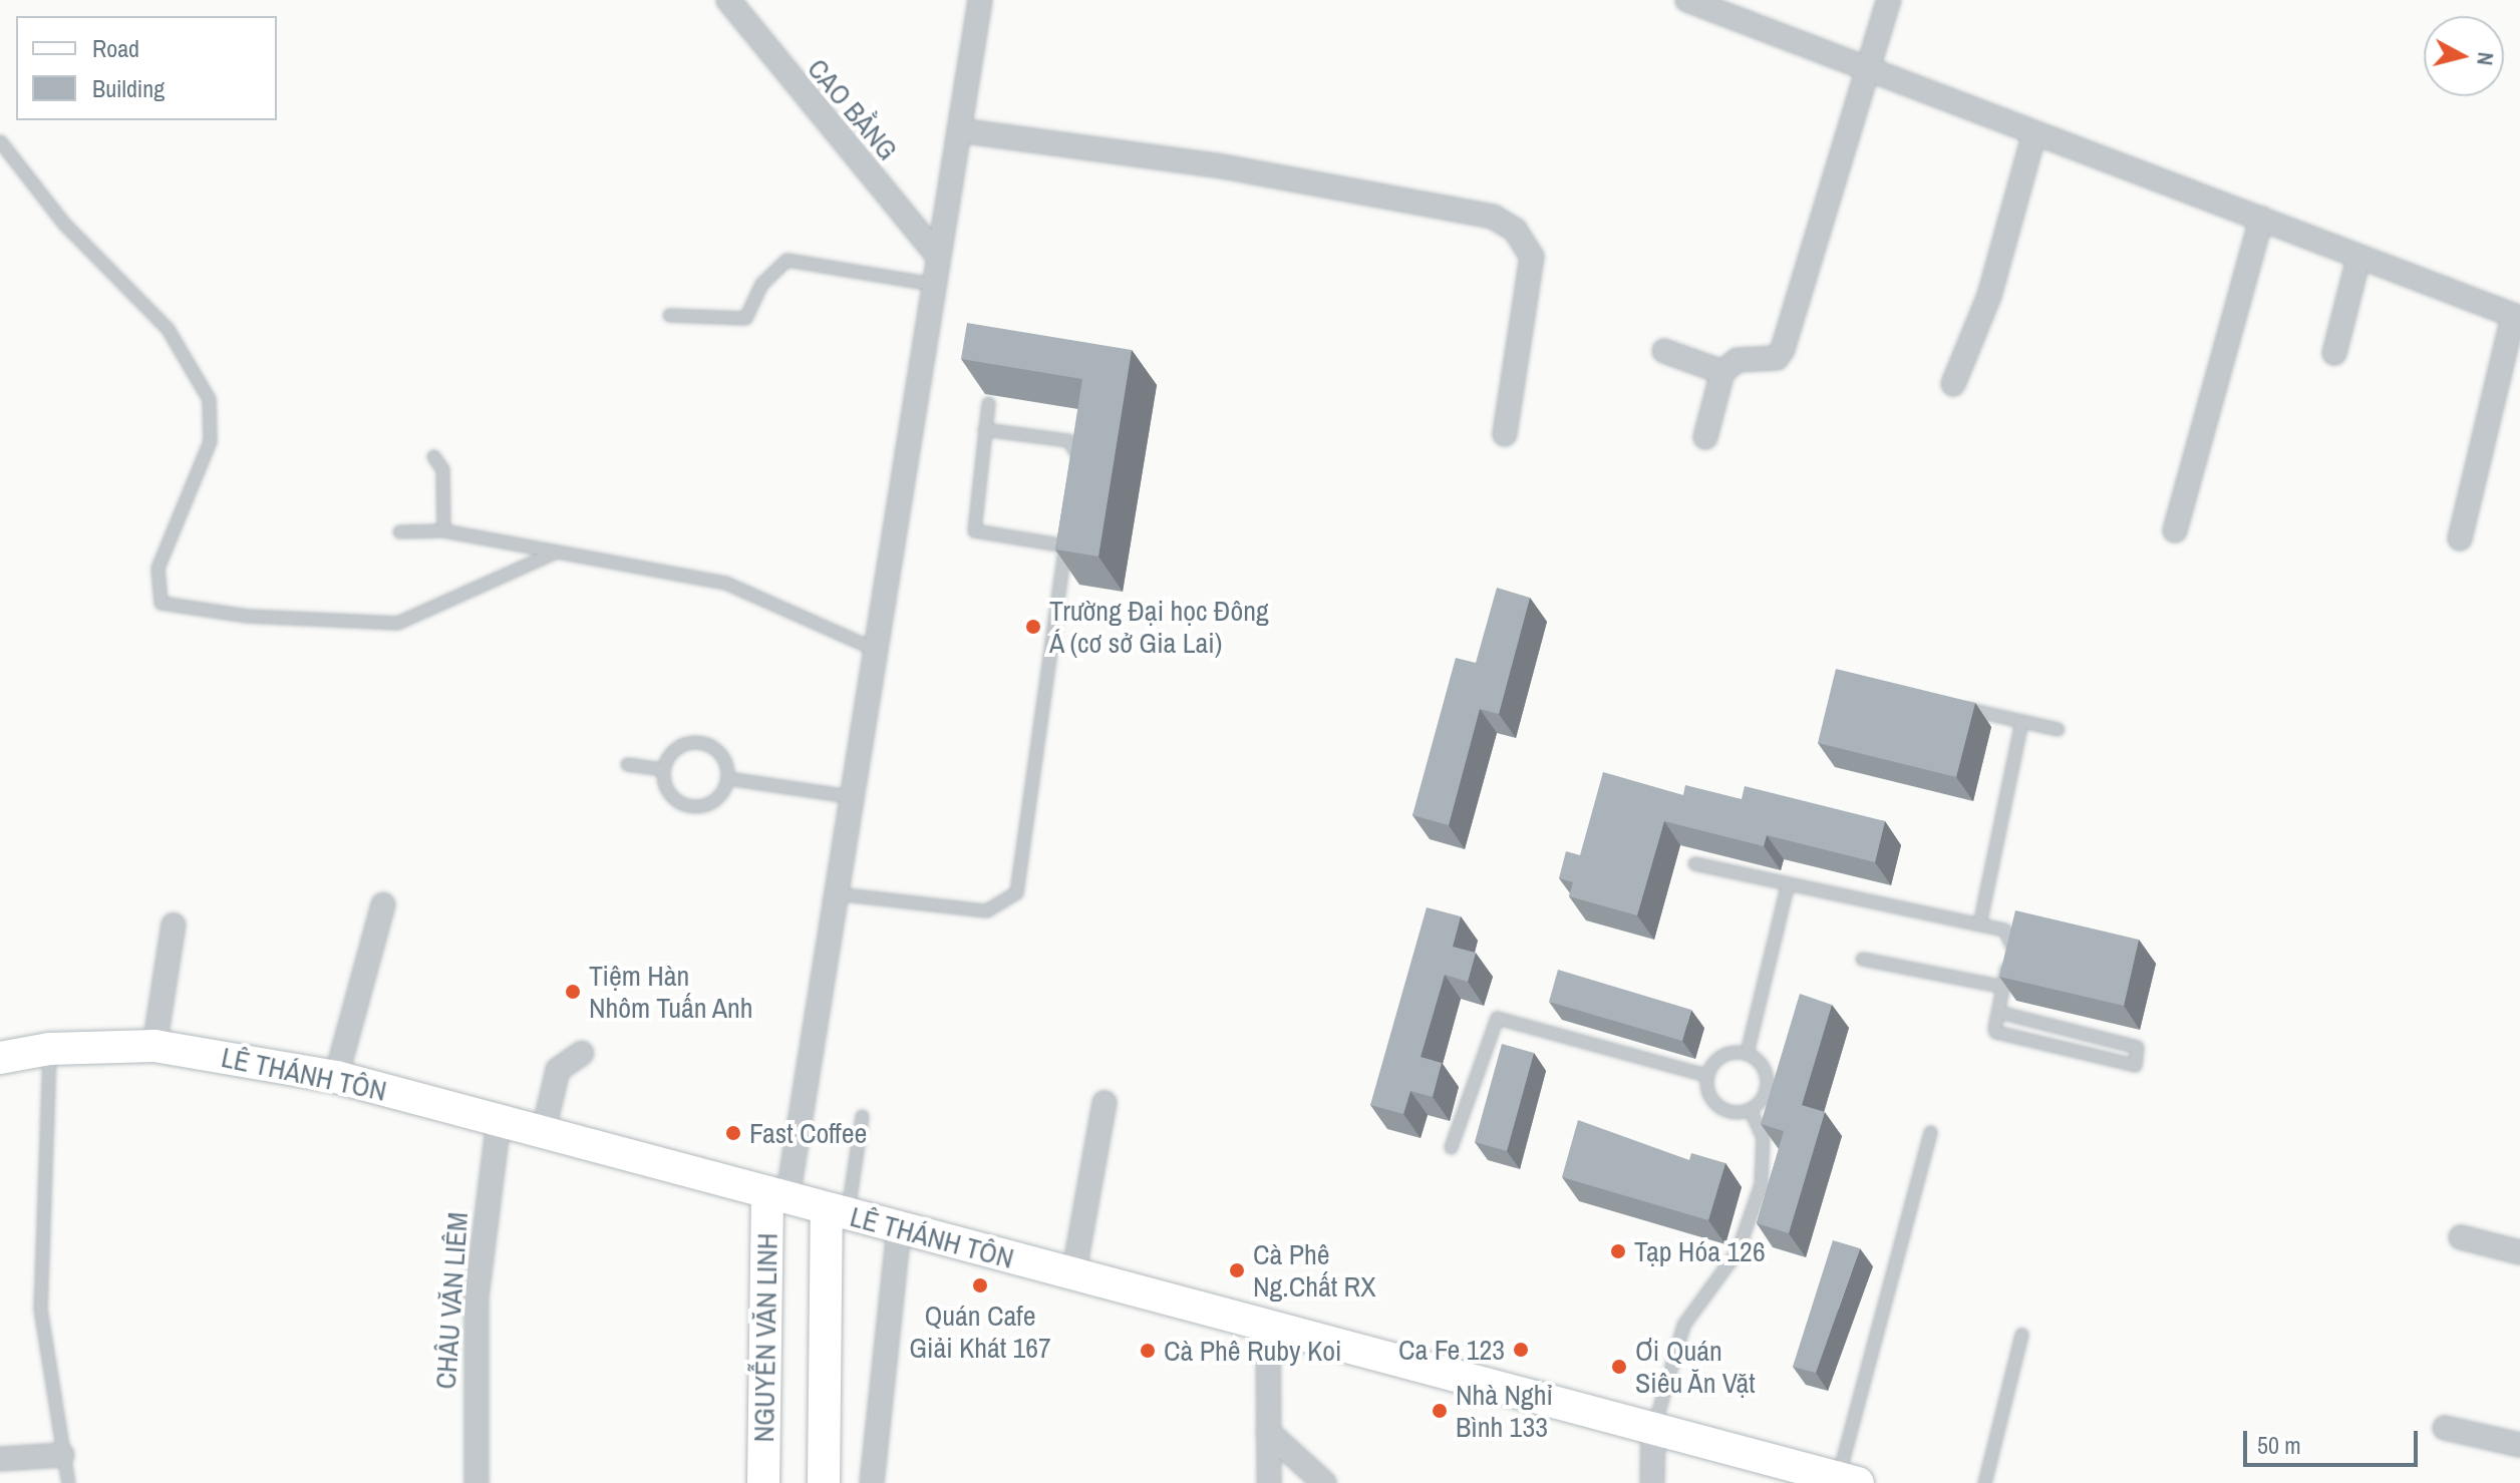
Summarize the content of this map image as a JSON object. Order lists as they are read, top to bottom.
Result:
{
  "streets": {
    "main road": ["LÊ THÁNH TÔN", "NGUYỄN VĂN LINH"],
    "street": ["CAO BẰNG", "CHÂU VĂN LIÊM"]
  },
  "crossings": [
    ["LÊ THÁNH TÔN", "CHÂU VĂN LIÊM"],
    ["LÊ THÁNH TÔN", "NGUYỄN VĂN LINH"]
  ],
  "places": [
    "Trường Đại học Đông Á (cơ sở Gia Lai)",
    "Tiệm Hàn Nhôm Tuấn Anh",
    "Fast Coffee",
    "Tạp Hóa 126",
    "Cà Phê Ng.Chất RX",
    "Quán Cafe Giải Khát 167",
    "Ca Fe 123",
    "Cà Phê Ruby Koi",
    "Ơi Quán Siêu Ăn Vặt",
    "Nhà Nghỉ Bình 133"
  ],
  "legend": ["Road", "Building"],
  "scale_bar": "50 m",
  "north": "right"
}
